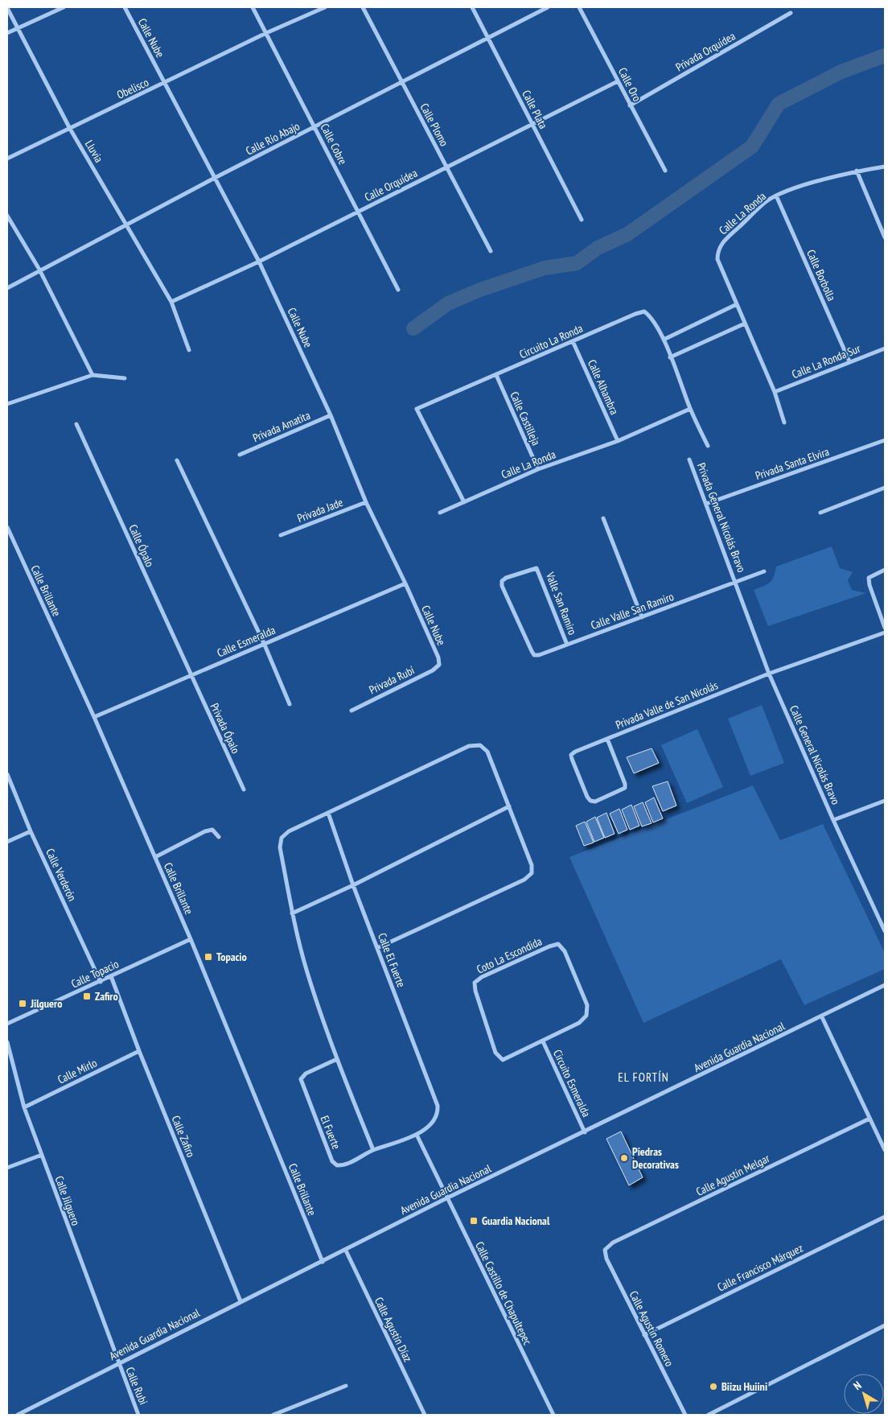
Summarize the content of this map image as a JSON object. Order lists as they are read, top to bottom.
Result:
{
  "streets": {
    "street": [
      "Calle Nube",
      "Privada Orquídea",
      "Calle Oro",
      "Obelisco",
      "Calle Plata",
      "Calle Plomo",
      "Calle Río Abajo",
      "Calle Cobre",
      "Lluvia",
      "Calle Orquídea",
      "Calle La Ronda",
      "Calle Borbolla",
      "Circuito La Ronda",
      "Calle La Ronda Sur",
      "Calle Alhambra",
      "Calle Castilleja",
      "Privada Amatita",
      "Privada Santa Elvira",
      "Privada Jade",
      "Privada General Nicolás Bravo",
      "Calle Ópalo",
      "Calle Brillante",
      "Valle San Ramiro",
      "Calle Valle San Ramiro",
      "Calle Esmeralda",
      "Privada Rubí",
      "Privada Valle de San Nicolás",
      "Privada Ópalo",
      "Calle General Nicolás Bravo",
      "Calle Verderón",
      "Coto La Escondida",
      "Calle El Fuerte",
      "Calle Topacio",
      "Avenida Guardia Nacional",
      "Calle Mirlo",
      "Circuito Esmeralda",
      "El Fuerte",
      "Calle Zafiro",
      "Calle Agustín Melgar",
      "Calle Jilguero",
      "Calle Francisco Márquez",
      "Calle Castillo de Chapultepec",
      "Calle Agustín Romero",
      "Calle Agustín Díaz",
      "Calle Rubi"
    ]
  },
  "crossings": [
    ["Calle Nube", "Obelisco"],
    ["Calle Nube", "Calle Río Abajo"],
    ["Calle Nube", "Calle Orquídea"],
    ["Calle Nube", "Privada Amatita"],
    ["Calle Nube", "Privada Jade"],
    ["Calle Nube", "Calle Esmeralda"],
    ["Calle Nube", "Privada Rubí"],
    ["Privada Orquídea", "Calle Oro"],
    ["Calle Oro", "Calle Orquídea"],
    ["Obelisco", "Calle Cobre"],
    ["Obelisco", "Lluvia"],
    ["Calle Plata", "Calle Río Abajo"],
    ["Calle Plata", "Calle Orquídea"],
    ["Calle Plomo", "Calle Río Abajo"],
    ["Calle Plomo", "Calle Orquídea"],
    ["Calle Río Abajo", "Calle Cobre"],
    ["Calle Río Abajo", "Lluvia"],
    ["Calle Cobre", "Calle Orquídea"],
    ["Lluvia", "Calle Orquídea"],
    ["Calle La Ronda", "Calle Borbolla"],
    ["Calle La Ronda", "Circuito La Ronda"],
    ["Calle La Ronda", "Calle La Ronda Sur"],
    ["Calle La Ronda", "Calle Alhambra"],
    ["Calle La Ronda", "Calle Castilleja"],
    ["Calle Borbolla", "Calle La Ronda Sur"],
    ["Circuito La Ronda", "Calle Alhambra"],
    ["Circuito La Ronda", "Calle Castilleja"],
    ["Privada Santa Elvira", "Privada General Nicolás Bravo"],
    ["Privada General Nicolás Bravo", "Calle Valle San Ramiro"],
    ["Privada General Nicolás Bravo", "Calle General Nicolás Bravo"],
    ["Calle Ópalo", "Calle Esmeralda"],
    ["Calle Ópalo", "Privada Ópalo"],
    ["Calle Brillante", "Calle Esmeralda"],
    ["Calle Brillante", "Calle Topacio"],
    ["Calle Brillante", "Avenida Guardia Nacional"],
    ["Valle San Ramiro", "Calle Valle San Ramiro"],
    ["Calle Valle San Ramiro", "Calle General Nicolás Bravo"],
    ["Calle Esmeralda", "Privada Ópalo"],
    ["Privada Valle de San Nicolás", "Calle General Nicolás Bravo"],
    ["Calle Verderón", "Calle Topacio"],
    ["Coto La Escondida", "Circuito Esmeralda"],
    ["Calle El Fuerte", "El Fuerte"],
    ["Calle Topacio", "Calle Zafiro"],
    ["Avenida Guardia Nacional", "Circuito Esmeralda"],
    ["Avenida Guardia Nacional", "Calle Zafiro"],
    ["Avenida Guardia Nacional", "Calle Jilguero"],
    ["Avenida Guardia Nacional", "Calle Castillo de Chapultepec"],
    ["Avenida Guardia Nacional", "Calle Agustín Díaz"],
    ["Avenida Guardia Nacional", "Calle Rubi"],
    ["Calle Mirlo", "Calle Zafiro"],
    ["Calle Mirlo", "Calle Jilguero"],
    ["El Fuerte", "Calle Castillo de Chapultepec"],
    ["Calle Agustín Melgar", "Calle Agustín Romero"],
    ["Calle Jilguero", "Calle Rubi"],
    ["Calle Francisco Márquez", "Calle Agustín Romero"]
  ],
  "districts": ["EL FORTÍN"],
  "places": {
    "transit": [
      "Topacio",
      "Zafiro",
      "Jilguero",
      "Guardia Nacional"
    ],
    "other": ["Piedras Decorativas", "Biizu Huiini"]
  },
  "north": "top left"
}
